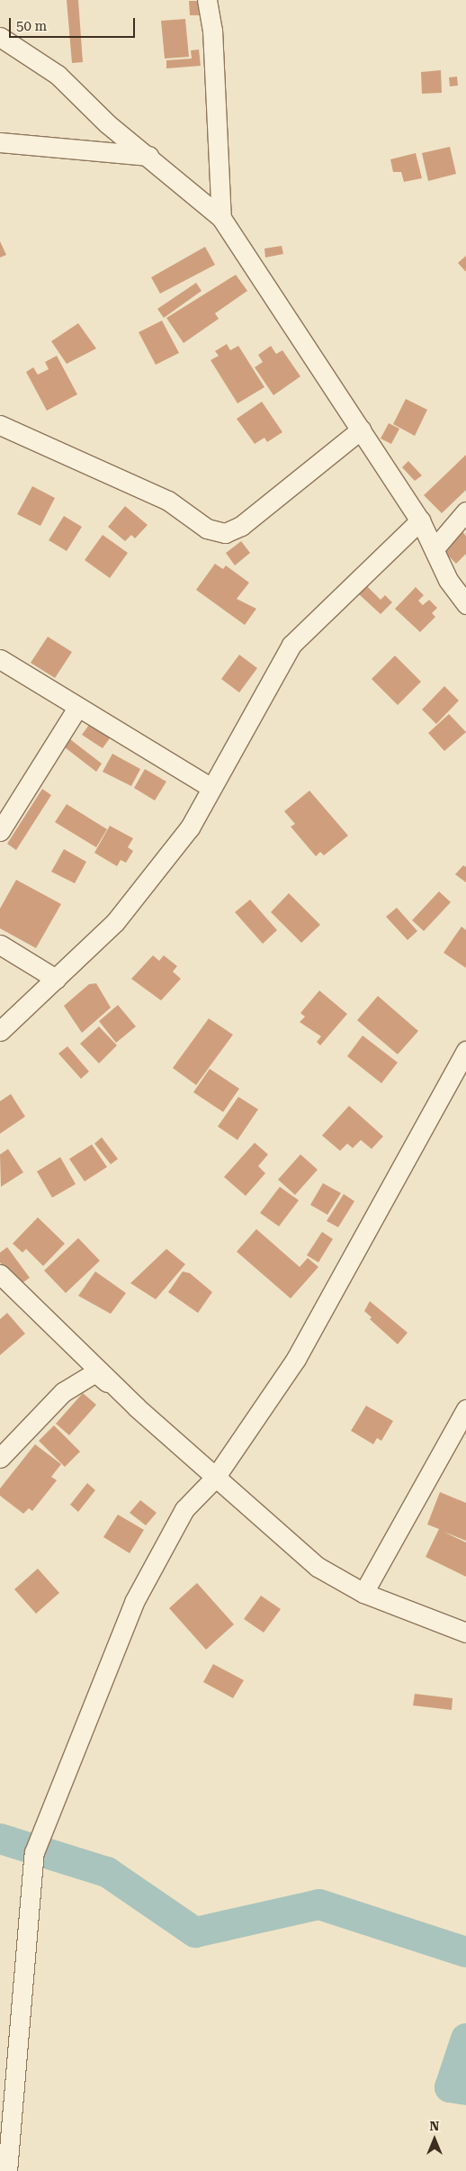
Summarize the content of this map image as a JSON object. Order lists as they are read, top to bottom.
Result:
{
  "scale_bar": "50 m",
  "north": "top"
}
